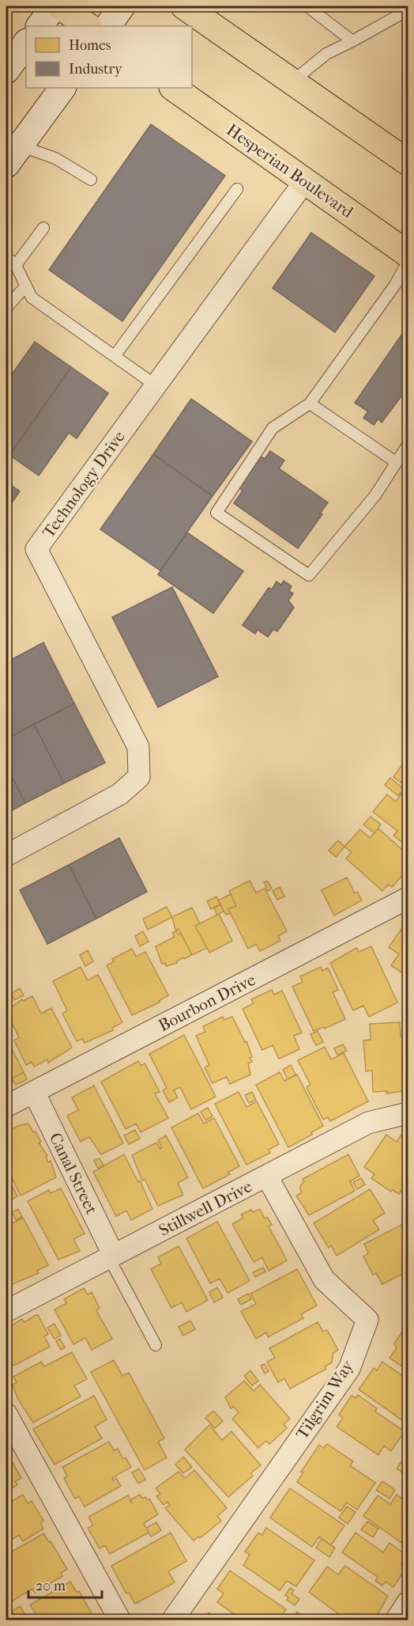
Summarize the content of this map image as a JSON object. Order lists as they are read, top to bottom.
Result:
{
  "streets": {
    "main road": ["Hesperian Boulevard"],
    "street": [
      "Technology Drive",
      "Bourbon Drive",
      "Canal Street",
      "Stillwell Drive",
      "Tilgrim Way"
    ]
  },
  "crossings": [
    ["Hesperian Boulevard", "Technology Drive"],
    ["Bourbon Drive", "Canal Street"],
    ["Canal Street", "Stillwell Drive"],
    ["Stillwell Drive", "Tilgrim Way"]
  ],
  "legend": ["Homes", "Industry"],
  "scale_bar": "20 m"
}
